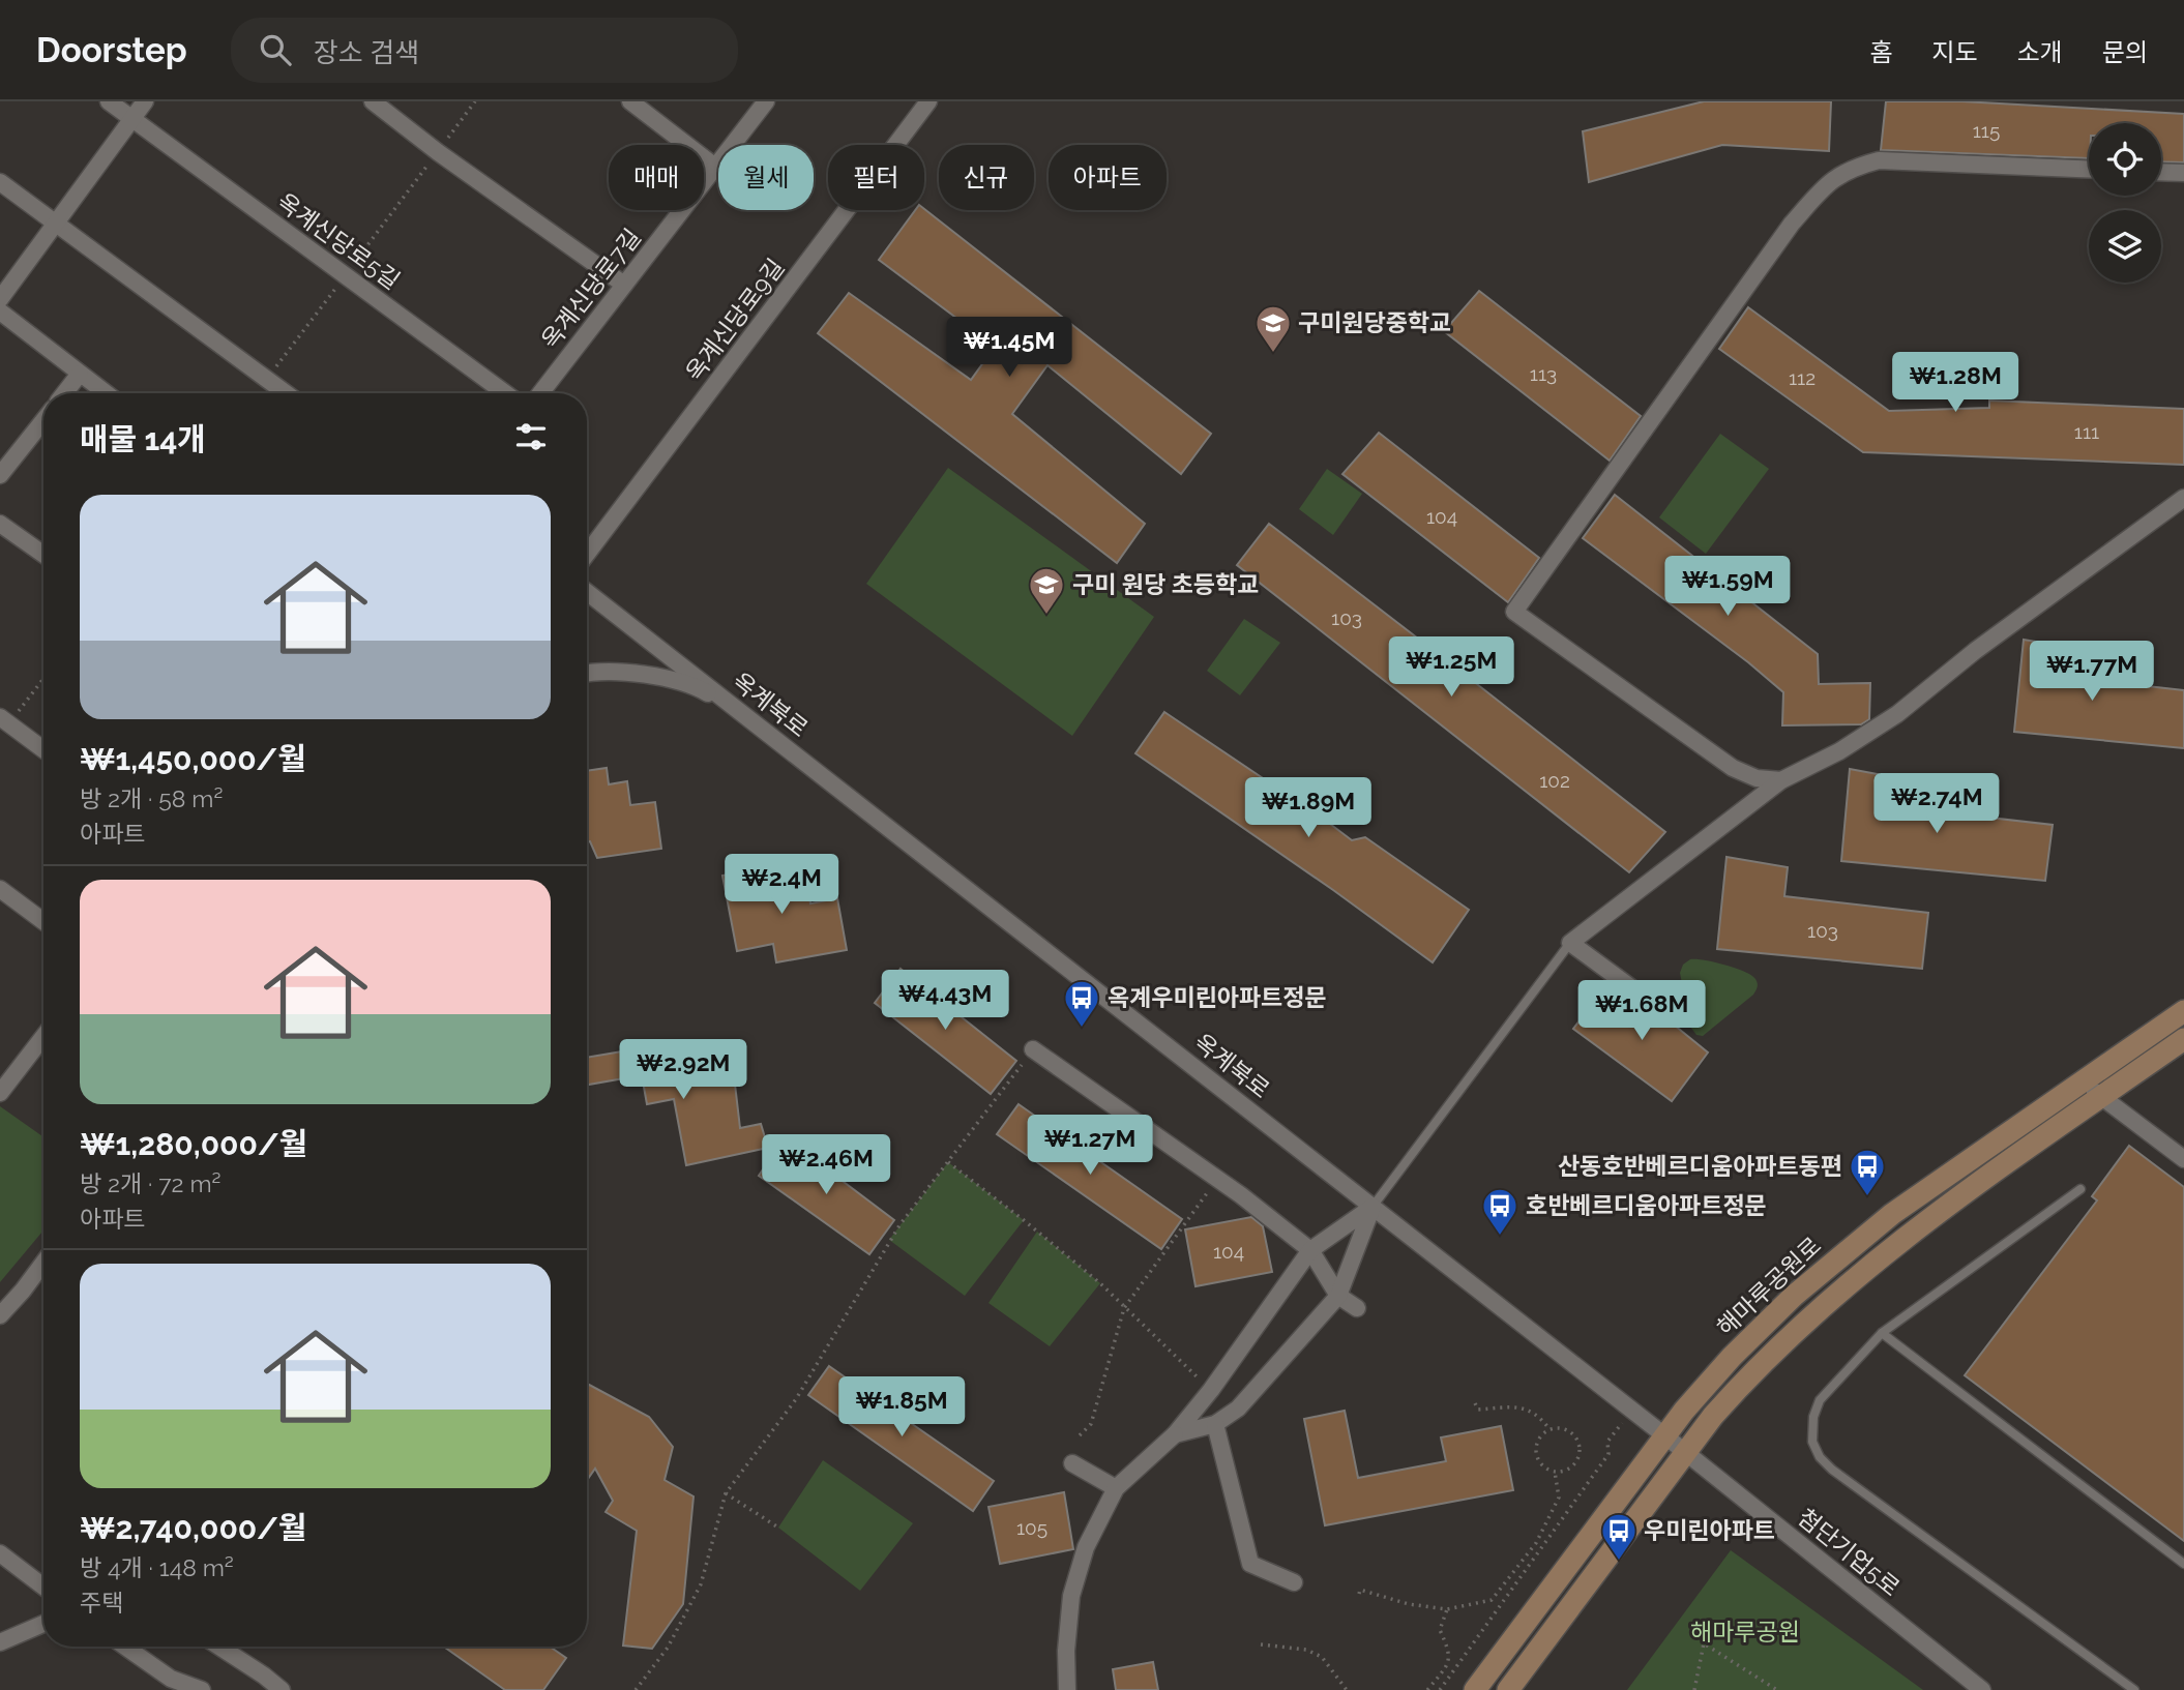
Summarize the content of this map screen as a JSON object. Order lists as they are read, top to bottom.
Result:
{
  "streets": {
    "street": [
      "옥계신당로5길",
      "옥계신당로7길",
      "옥계신당로9길",
      "옥계북로",
      "해마루공원로",
      "첨단기업5로"
    ]
  },
  "crossings": [
    ["옥계북로", "해마루공원로"],
    ["옥계북로", "첨단기업5로"],
    ["해마루공원로", "첨단기업5로"]
  ],
  "parks": ["해마루공원"],
  "places": {
    "school or university": ["구미원당중학교", "구미 원당 초등학교"],
    "bus stop": [
      "옥계우미린아파트정문",
      "산동호반베르디움아파트동편",
      "호반베르디움아파트정문",
      "우미린아파트"
    ]
  },
  "house_numbers": [
    "115",
    "113",
    "112",
    "111",
    "104",
    "103",
    "102",
    "103",
    "104",
    "105"
  ],
  "page": {
    "header": "Doorstep",
    "search": "장소 검색",
    "nav": [
      "홈",
      "지도",
      "소개",
      "문의"
    ],
    "chip": [
      "매매",
      "월세",
      "필터",
      "신규",
      "아파트"
    ],
    "price": [
      "₩1.45M",
      "₩1.28M",
      "₩1.59M",
      "₩1.25M",
      "₩1.77M",
      "₩2.74M",
      "₩1.89M",
      "₩2.4M",
      "₩4.43M",
      "₩1.68M",
      "₩2.92M",
      "₩1.27M",
      "₩2.46M",
      "₩1.85M"
    ],
    "heading": "매물 14개",
    "list": [
      {
        "name": "₩1,450,000/월",
        "note": "방 2개 · 58 m² · 아파트"
      },
      {
        "name": "₩1,280,000/월",
        "note": "방 2개 · 72 m² · 아파트"
      },
      {
        "name": "₩2,740,000/월",
        "note": "방 4개 · 148 m² · 주택"
      }
    ]
  }
}
